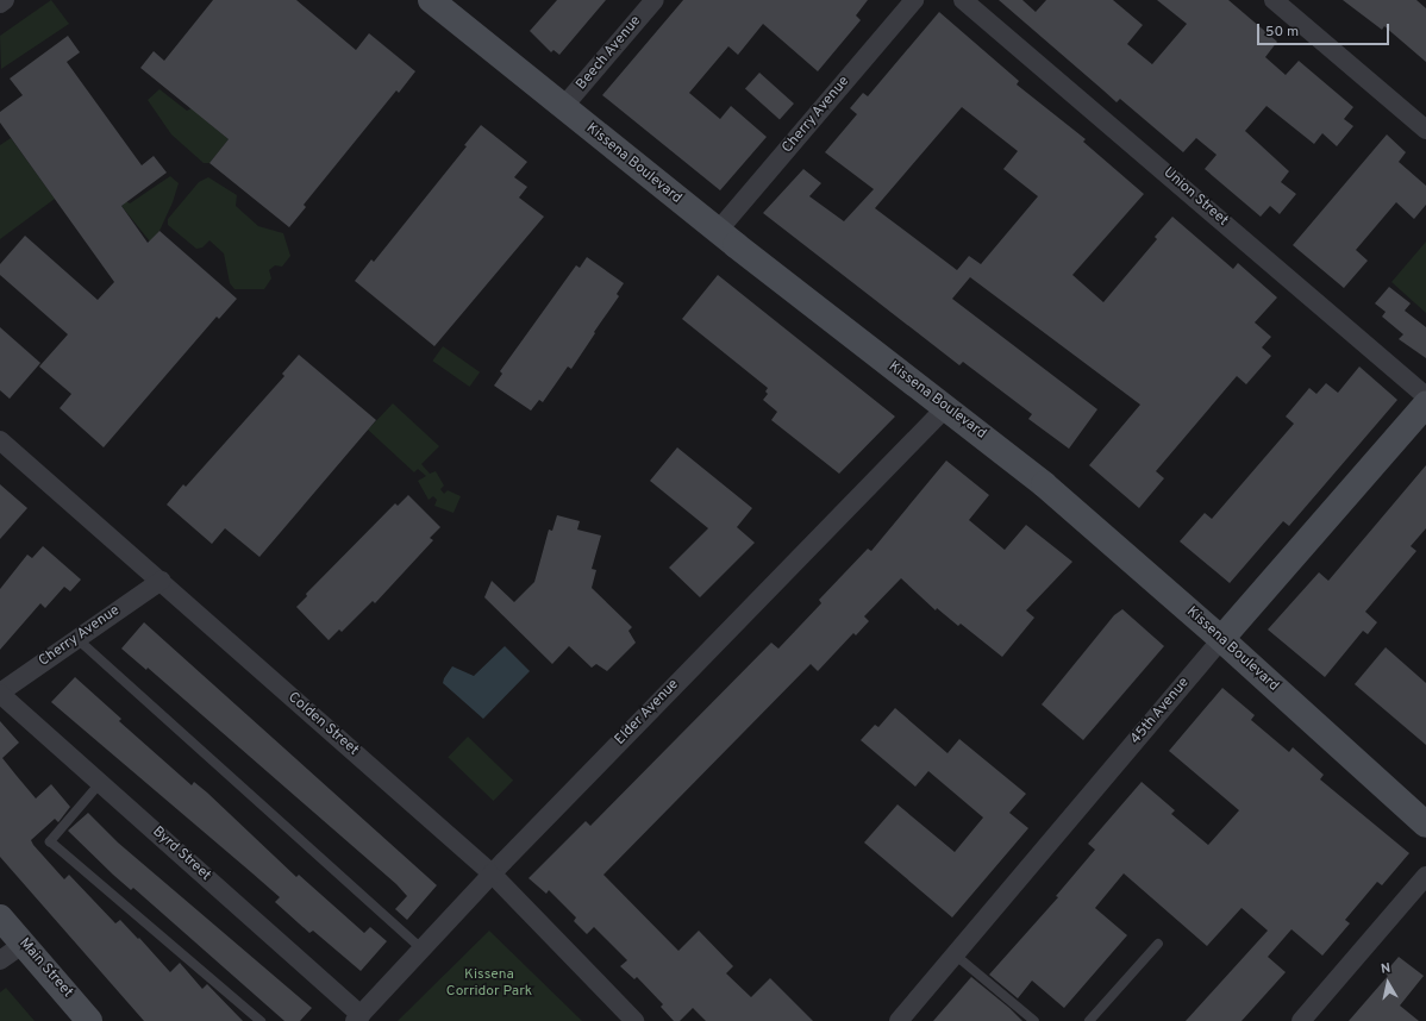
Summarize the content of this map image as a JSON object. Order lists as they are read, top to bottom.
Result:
{
  "streets": {
    "main road": ["Kissena Boulevard", "45th Avenue", "Main Street"],
    "street": [
      "Beech Avenue",
      "Cherry Avenue",
      "Union Street",
      "Elder Avenue",
      "Colden Street",
      "Byrd Street"
    ]
  },
  "crossings": [
    ["Beech Avenue", "Kissena Boulevard"],
    ["Cherry Avenue", "Kissena Boulevard"],
    ["Cherry Avenue", "Colden Street"],
    ["Cherry Avenue", "Byrd Street"],
    ["Kissena Boulevard", "45th Avenue"],
    ["Kissena Boulevard", "Elder Avenue"],
    ["Elder Avenue", "Colden Street"],
    ["Elder Avenue", "Byrd Street"]
  ],
  "parks": ["Kissena Corridor Park"],
  "scale_bar": "50 m",
  "north": "top"
}
